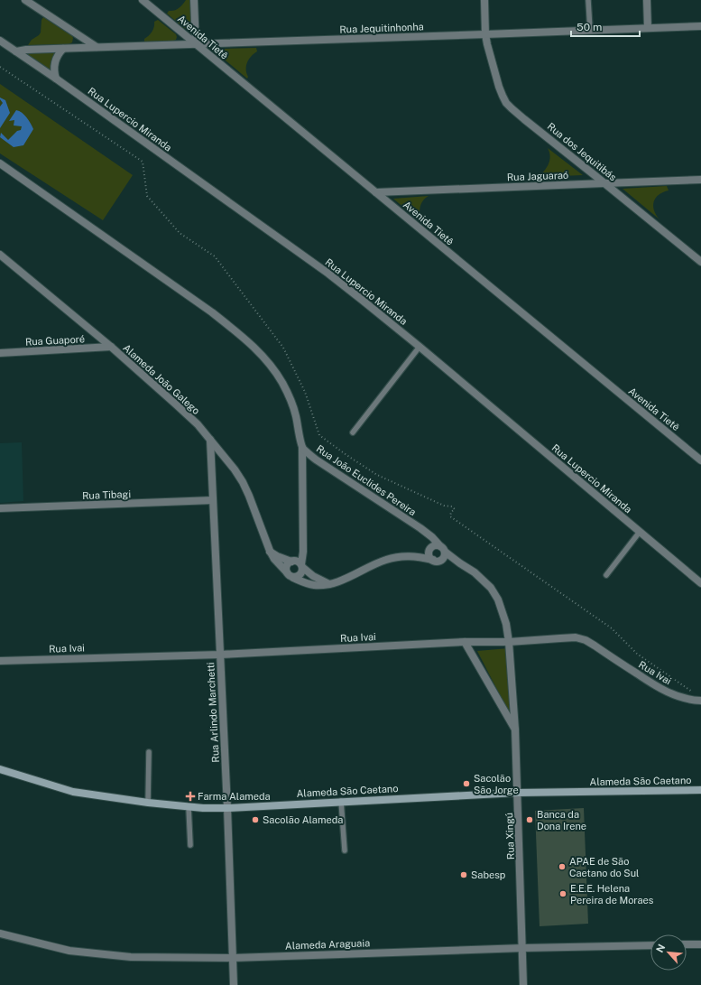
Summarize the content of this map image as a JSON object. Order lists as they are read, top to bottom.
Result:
{
  "streets": {
    "main road": ["Alameda São Caetano"],
    "street": [
      "Rua Jequitinhonha",
      "Avenida Tietê",
      "Rua Lupercio Miranda",
      "Rua dos Jequitibás",
      "Rua Jaguaraó",
      "Rua Guaporé",
      "Alameda João Galego",
      "Rua João Euclides Pereira",
      "Rua Tibagi",
      "Rua Ivai",
      "Rua Arlindo Marchetti",
      "Rua Xingú",
      "Alameda Araguaia"
    ]
  },
  "crossings": [
    ["Rua Jequitinhonha", "Avenida Tietê"],
    ["Rua Jequitinhonha", "Rua Lupercio Miranda"],
    ["Rua Jequitinhonha", "Rua dos Jequitibás"],
    ["Avenida Tietê", "Rua Jaguaraó"],
    ["Rua dos Jequitibás", "Rua Jaguaraó"],
    ["Rua Guaporé", "Alameda João Galego"],
    ["Alameda João Galego", "Rua João Euclides Pereira"],
    ["Alameda João Galego", "Rua Ivai"],
    ["Alameda João Galego", "Rua Arlindo Marchetti"],
    ["Alameda João Galego", "Rua Xingú"],
    ["Rua Tibagi", "Rua Arlindo Marchetti"],
    ["Rua Ivai", "Rua Arlindo Marchetti"],
    ["Rua Ivai", "Rua Xingú"],
    ["Rua Arlindo Marchetti", "Alameda São Caetano"],
    ["Rua Arlindo Marchetti", "Alameda Araguaia"],
    ["Alameda São Caetano", "Rua Xingú"],
    ["Rua Xingú", "Alameda Araguaia"]
  ],
  "places": {
    "other": [
      "Sacolão São Jorge",
      "Sacolão Alameda",
      "Banca da Dona Irene",
      "APAE de São Caetano do Sul",
      "Sabesp",
      "E.E.E. Helena Pereira de Moraes"
    ],
    "health": ["Farma Alameda"]
  },
  "scale_bar": "50 m",
  "north": "top left"
}
